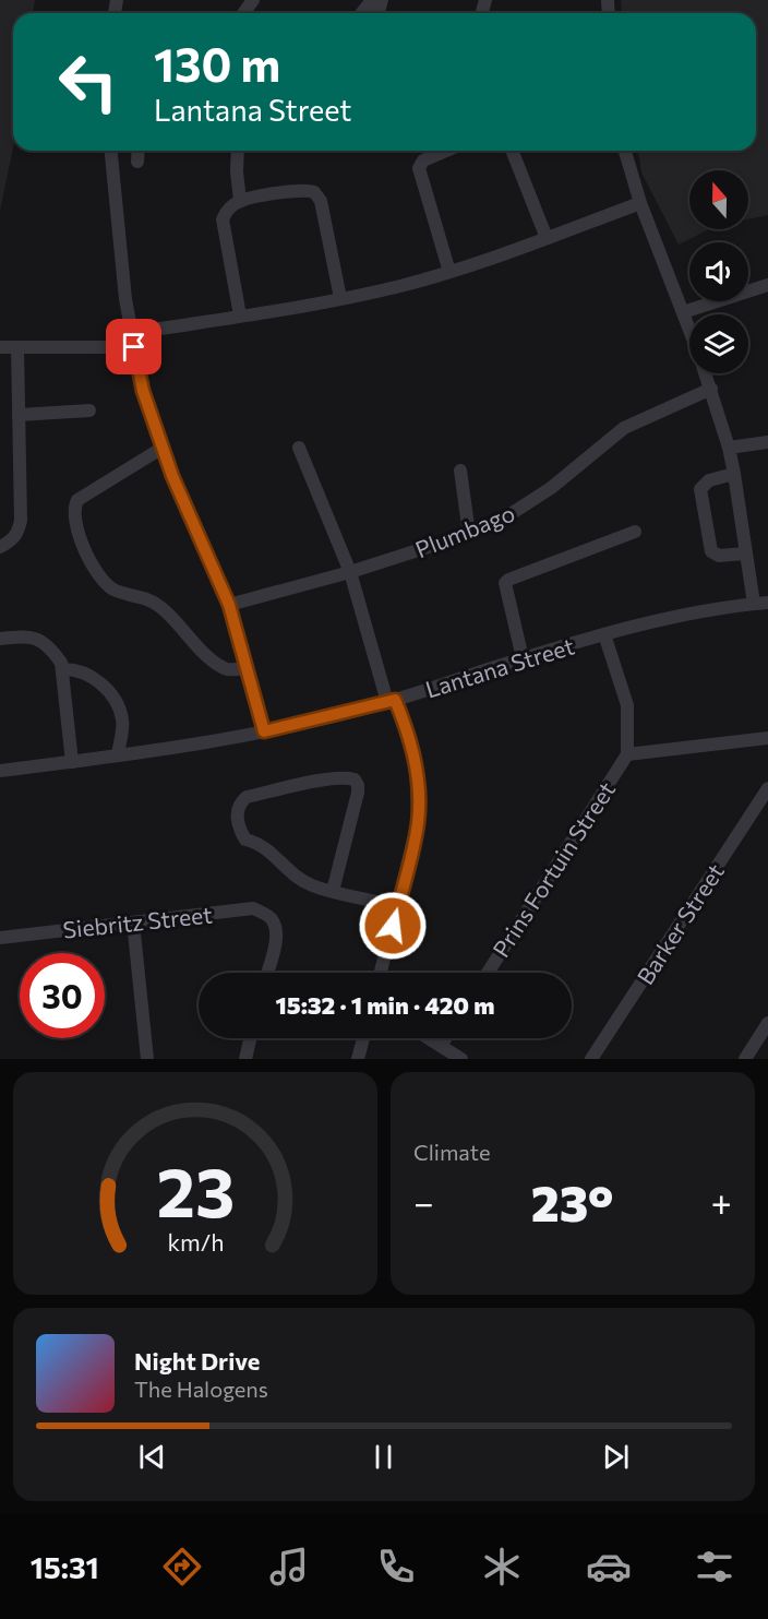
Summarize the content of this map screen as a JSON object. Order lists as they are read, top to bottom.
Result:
{
  "streets": {
    "street": [
      "Plumbago",
      "Lantana Street",
      "Prins Fortuin Street",
      "Siebritz Street",
      "Barker Street"
    ]
  },
  "north": "top",
  "page": {
    "turn": ["130 m", "Lantana Street"],
    "limit": "30",
    "trip": "15:32 · 1 min · 420 m",
    "tile": "Climate",
    "heat": ["−", "23°", "+"],
    "song": ["Night Drive", "The Halogens"],
    "tabs": "15:31",
    "gauge": ["23", "km/h"]
  }
}
